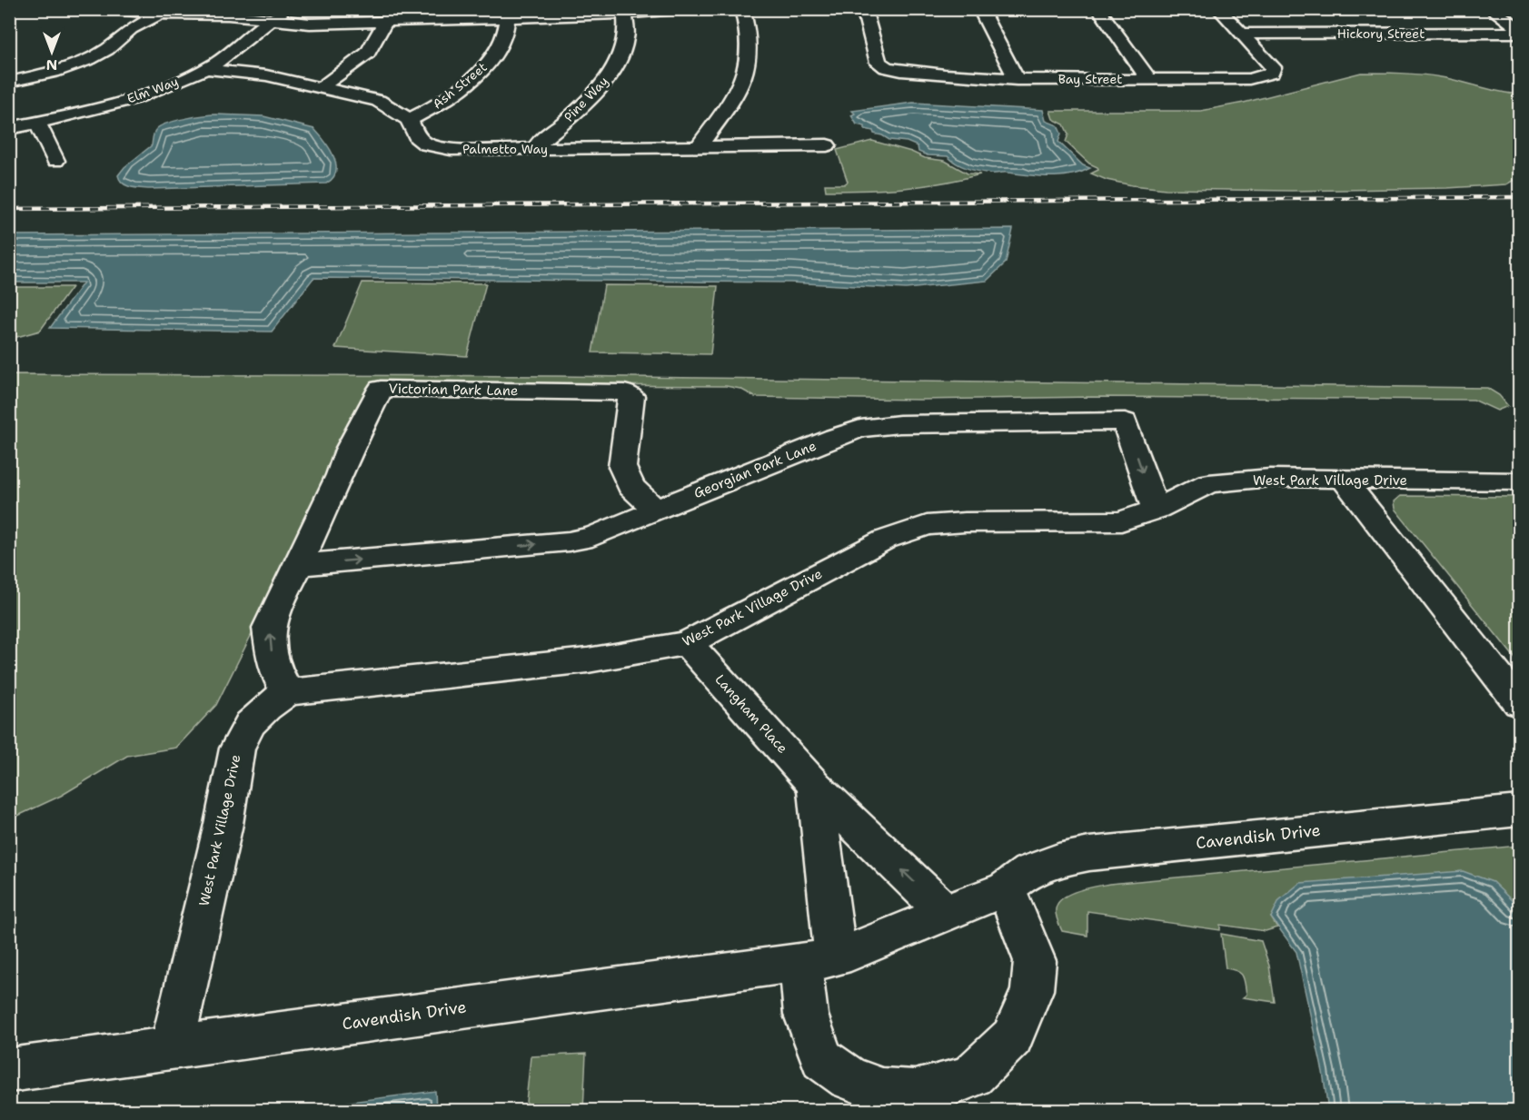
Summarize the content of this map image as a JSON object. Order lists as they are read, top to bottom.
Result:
{
  "streets": {
    "street": [
      "Hickory Street",
      "Bay Street",
      "Ash Street",
      "Elm Way",
      "Pine Way",
      "Palmetto Way",
      "Victorian Park Lane",
      "Georgian Park Lane",
      "West Park Village Drive",
      "Langham Place",
      "Cavendish Drive"
    ]
  },
  "crossings": [
    ["Hickory Street", "Bay Street"],
    ["Ash Street", "Palmetto Way"],
    ["Elm Way", "Palmetto Way"],
    ["Pine Way", "Palmetto Way"],
    ["Victorian Park Lane", "Georgian Park Lane"],
    ["Victorian Park Lane", "West Park Village Drive"],
    ["Georgian Park Lane", "West Park Village Drive"],
    ["West Park Village Drive", "Langham Place"],
    ["West Park Village Drive", "Cavendish Drive"],
    ["Langham Place", "Cavendish Drive"]
  ],
  "one_way": ["Georgian Park Lane", "Langham Place"],
  "north": "bottom"
}
